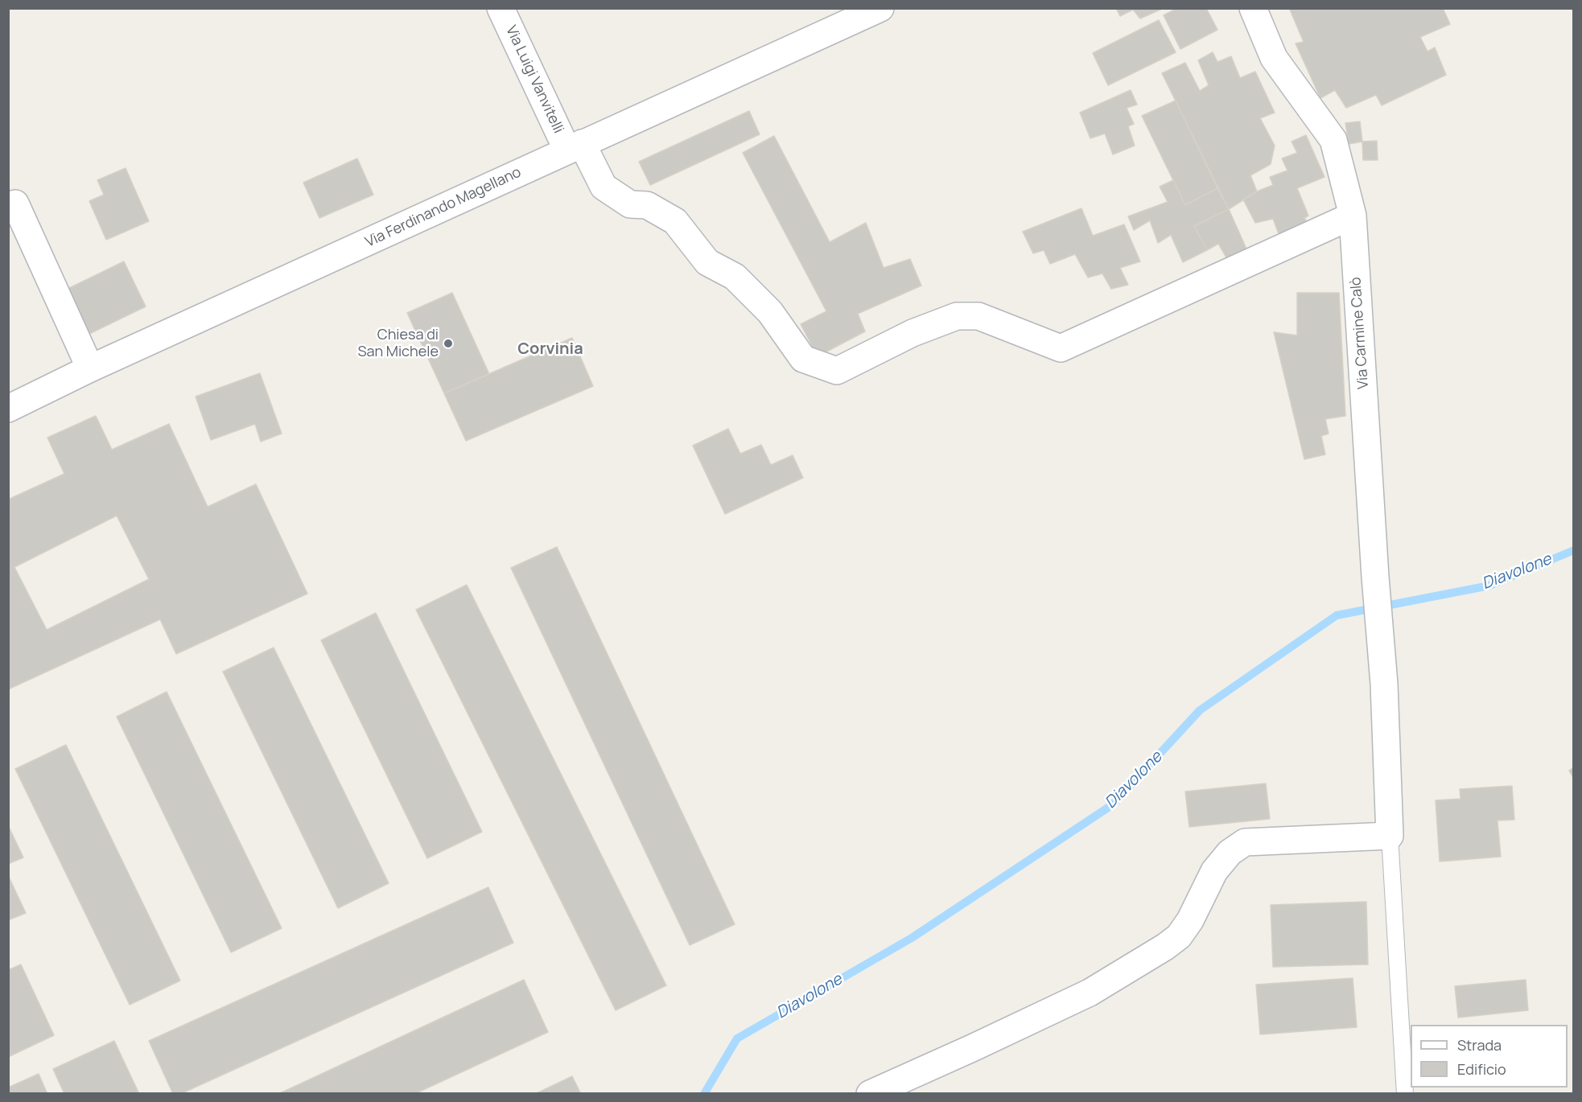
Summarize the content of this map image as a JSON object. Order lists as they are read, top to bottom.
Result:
{
  "streets": {
    "street": ["Via Luigi Vanvitelli", "Via Ferdinando Magellano", "Via Carmine Calò"]
  },
  "crossings": [
    ["Via Luigi Vanvitelli", "Via Ferdinando Magellano"],
    ["Via Luigi Vanvitelli", "Via Carmine Calò"]
  ],
  "districts": ["Corvinia"],
  "water": ["Diavolone"],
  "places": ["Chiesa di San Michele"],
  "legend": ["Strada", "Edificio"]
}
